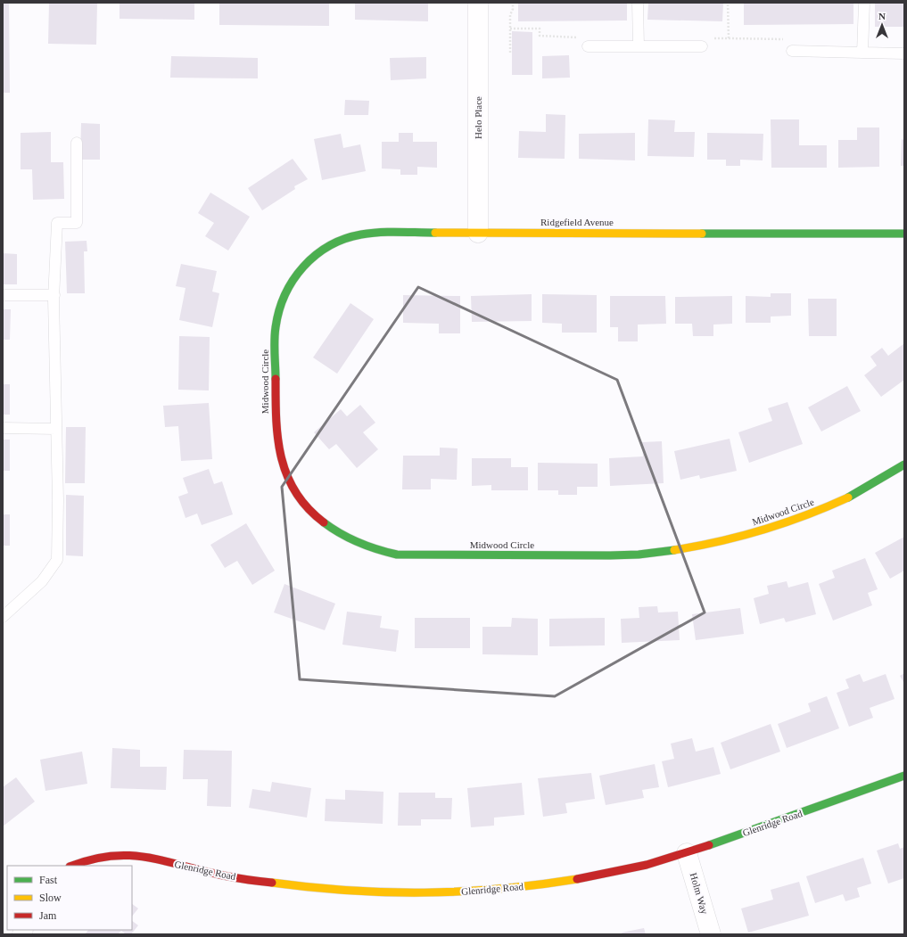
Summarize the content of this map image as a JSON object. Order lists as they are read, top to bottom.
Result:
{
  "streets": {
    "street": [
      "Helo Place",
      "Ridgefield Avenue",
      "Midwood Circle",
      "Glenridge Road",
      "Holm Way"
    ]
  },
  "crossings": [
    ["Helo Place", "Ridgefield Avenue"],
    ["Ridgefield Avenue", "Midwood Circle"],
    ["Glenridge Road", "Holm Way"]
  ],
  "legend": ["Fast", "Slow", "Jam"],
  "north": "top"
}
